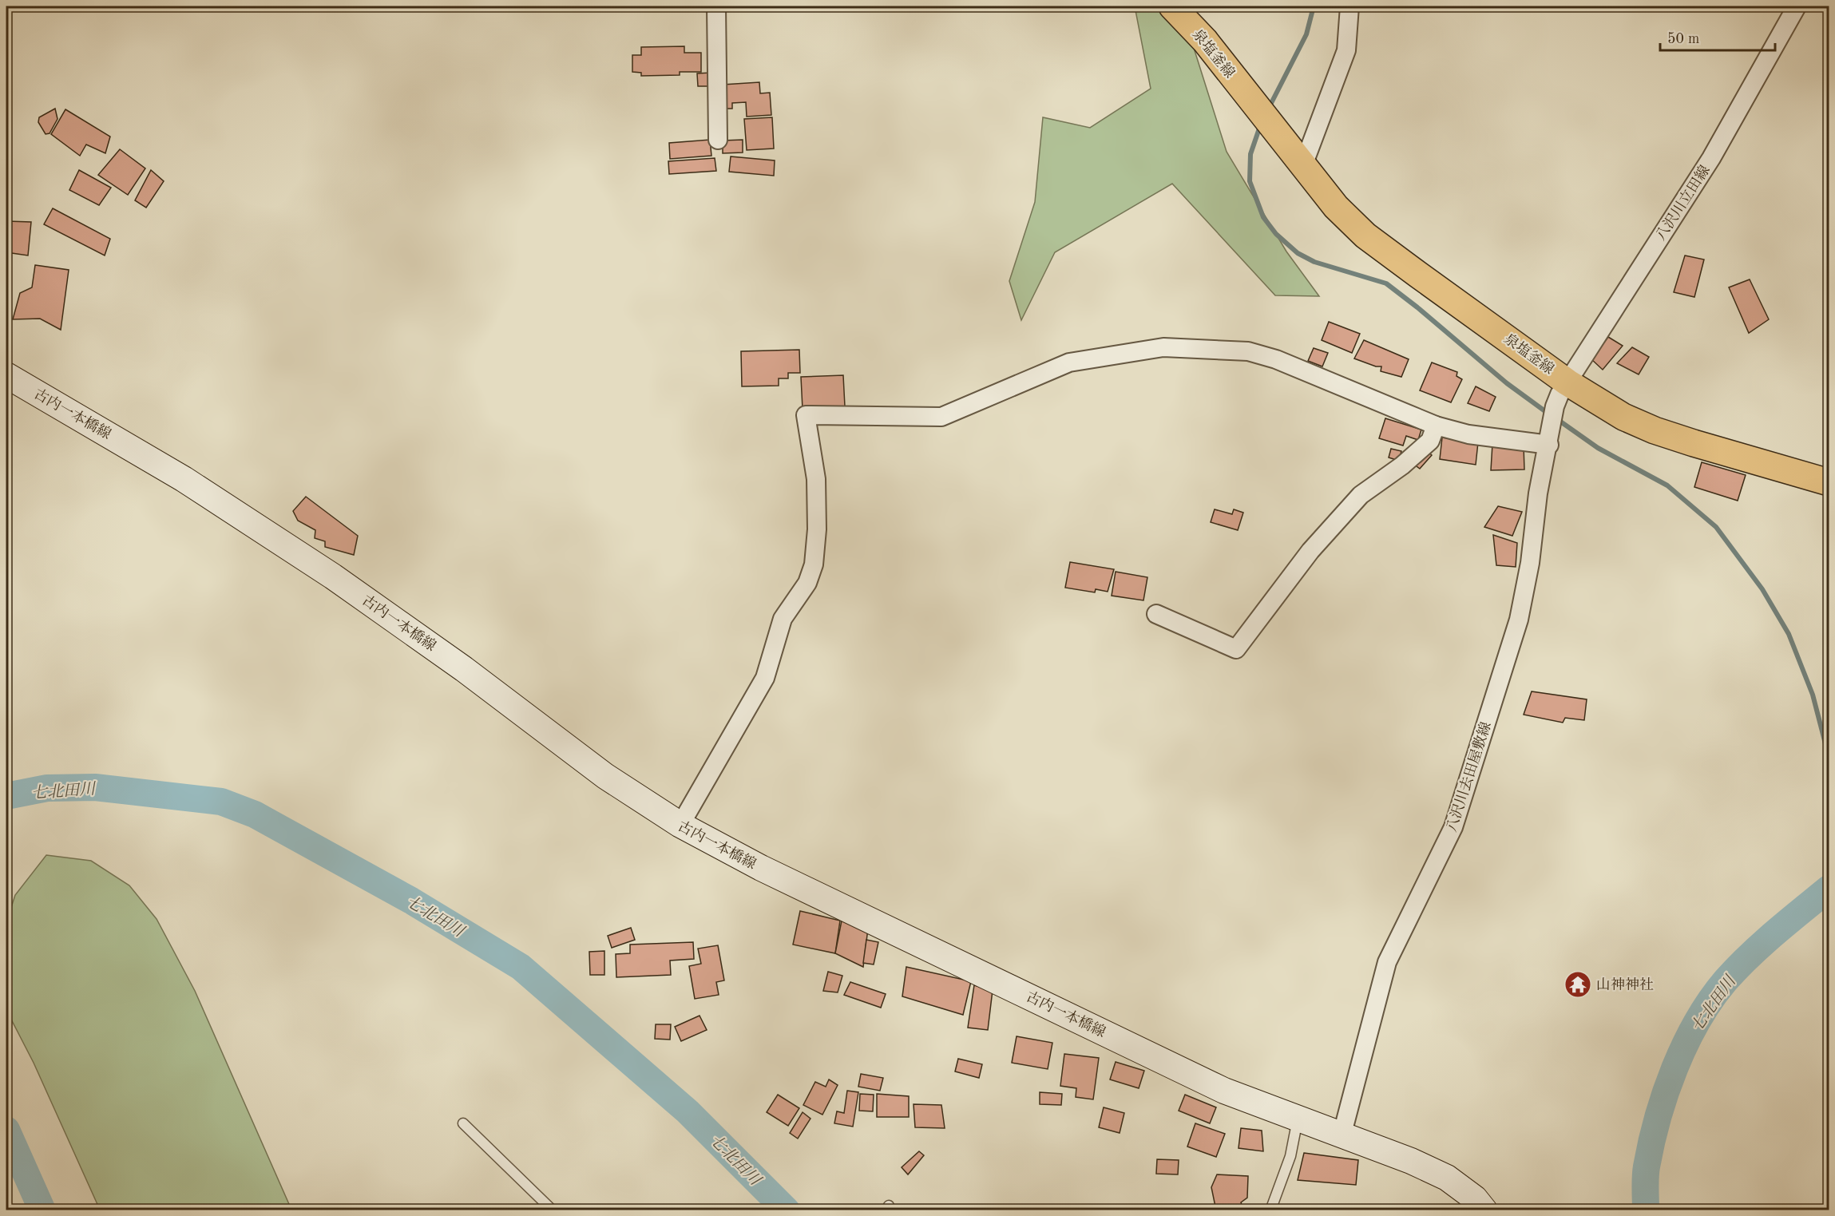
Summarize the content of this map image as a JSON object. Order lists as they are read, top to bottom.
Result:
{
  "streets": {
    "main road": ["泉塩釜線"],
    "street": ["八沢川立田線", "古内一本橋線", "八沢川去田屋敷線"]
  },
  "crossings": [
    ["泉塩釜線", "八沢川立田線"],
    ["八沢川立田線", "八沢川去田屋敷線"],
    ["古内一本橋線", "八沢川去田屋敷線"]
  ],
  "water": ["七北田川"],
  "places": {
    "temple": ["山神神社"]
  },
  "scale_bar": "50 m"
}
